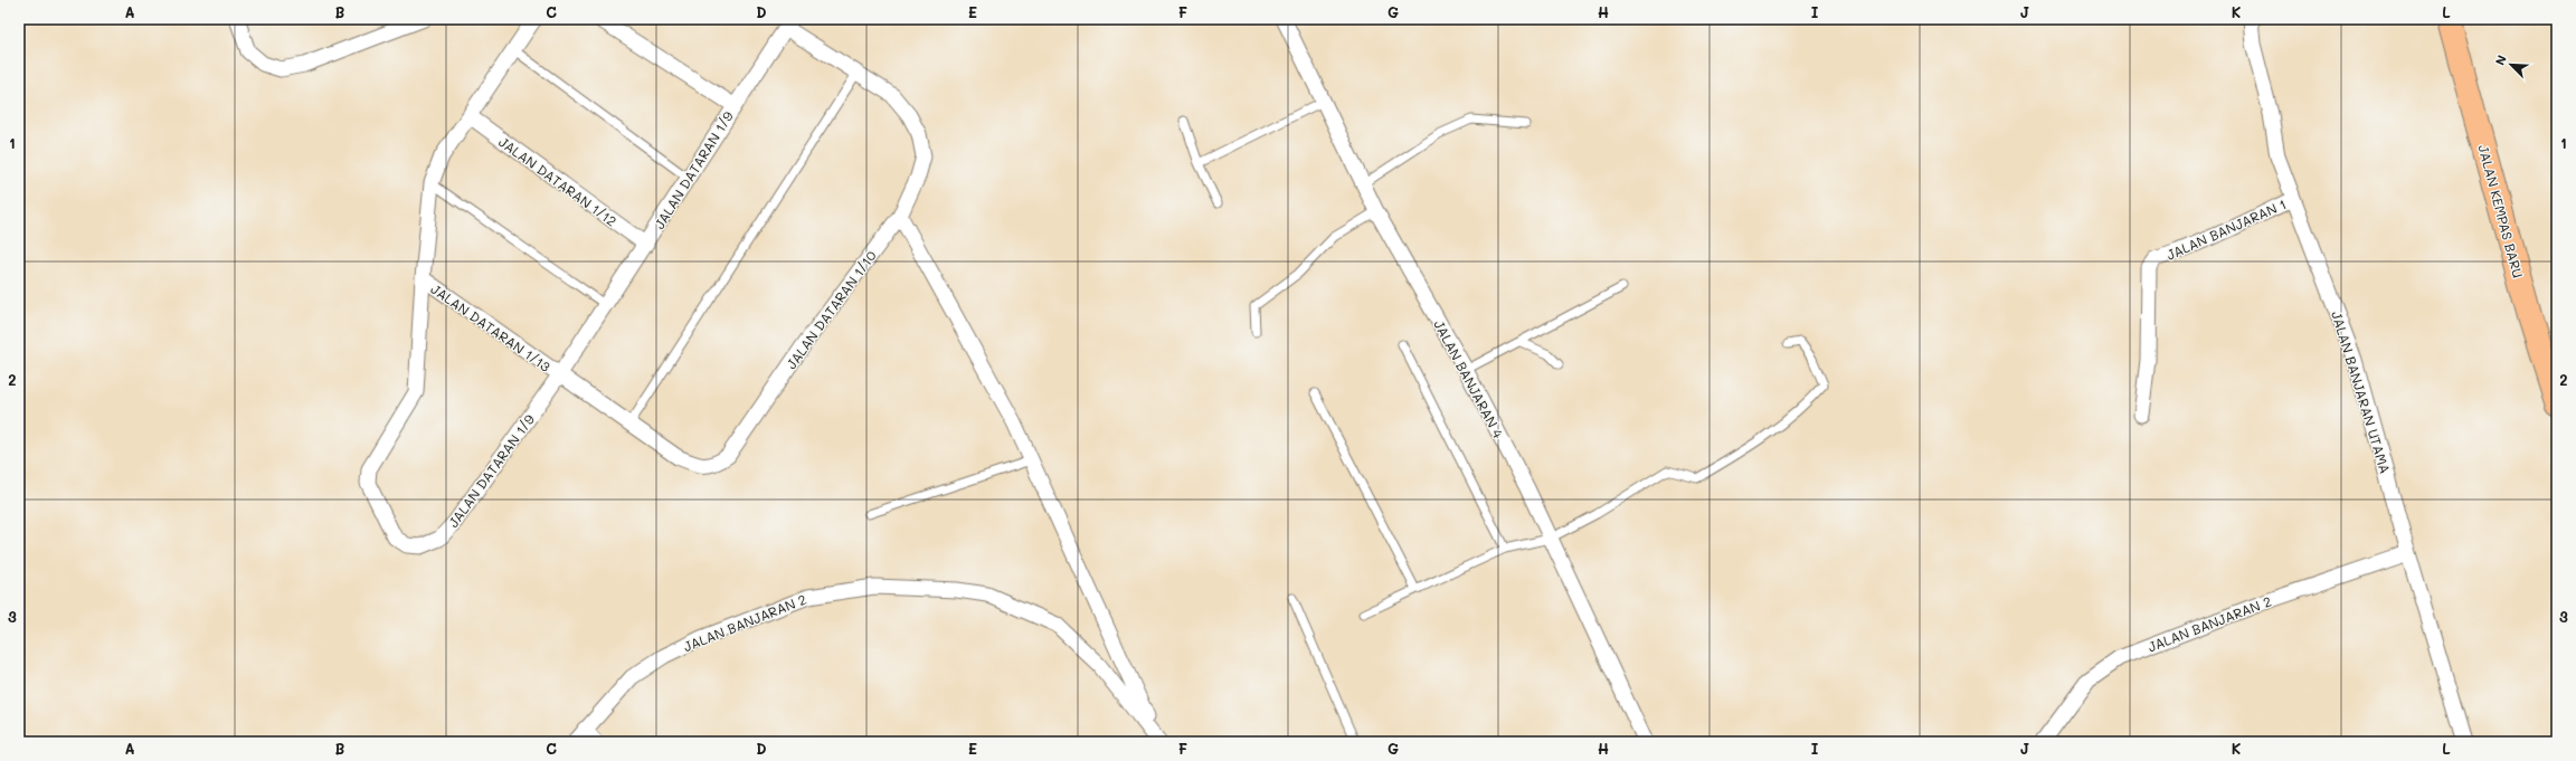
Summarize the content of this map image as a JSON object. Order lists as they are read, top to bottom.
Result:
{
  "streets": {
    "main road": ["JALAN KEMPAS BARU"],
    "street": [
      "JALAN DATARAN 1/9",
      "JALAN DATARAN 1/12",
      "JALAN BANJARAN 1",
      "JALAN DATARAN 1/10",
      "JALAN DATARAN 1/13",
      "JALAN BANJARAN 4",
      "JALAN BANJARAN UTAMA",
      "JALAN BANJARAN 2"
    ]
  },
  "crossings": [
    ["JALAN DATARAN 1/9", "JALAN DATARAN 1/12"],
    ["JALAN DATARAN 1/9", "JALAN DATARAN 1/10"],
    ["JALAN DATARAN 1/9", "JALAN DATARAN 1/13"],
    ["JALAN BANJARAN 1", "JALAN BANJARAN UTAMA"],
    ["JALAN DATARAN 1/10", "JALAN DATARAN 1/13"],
    ["JALAN BANJARAN UTAMA", "JALAN BANJARAN 2"]
  ],
  "north": "top left",
  "grid": {
    "columns": [
      "A",
      "B",
      "C",
      "D",
      "E",
      "F",
      "G",
      "H",
      "I",
      "J",
      "K",
      "L"
    ],
    "rows": ["1", "2", "3"]
  }
}
